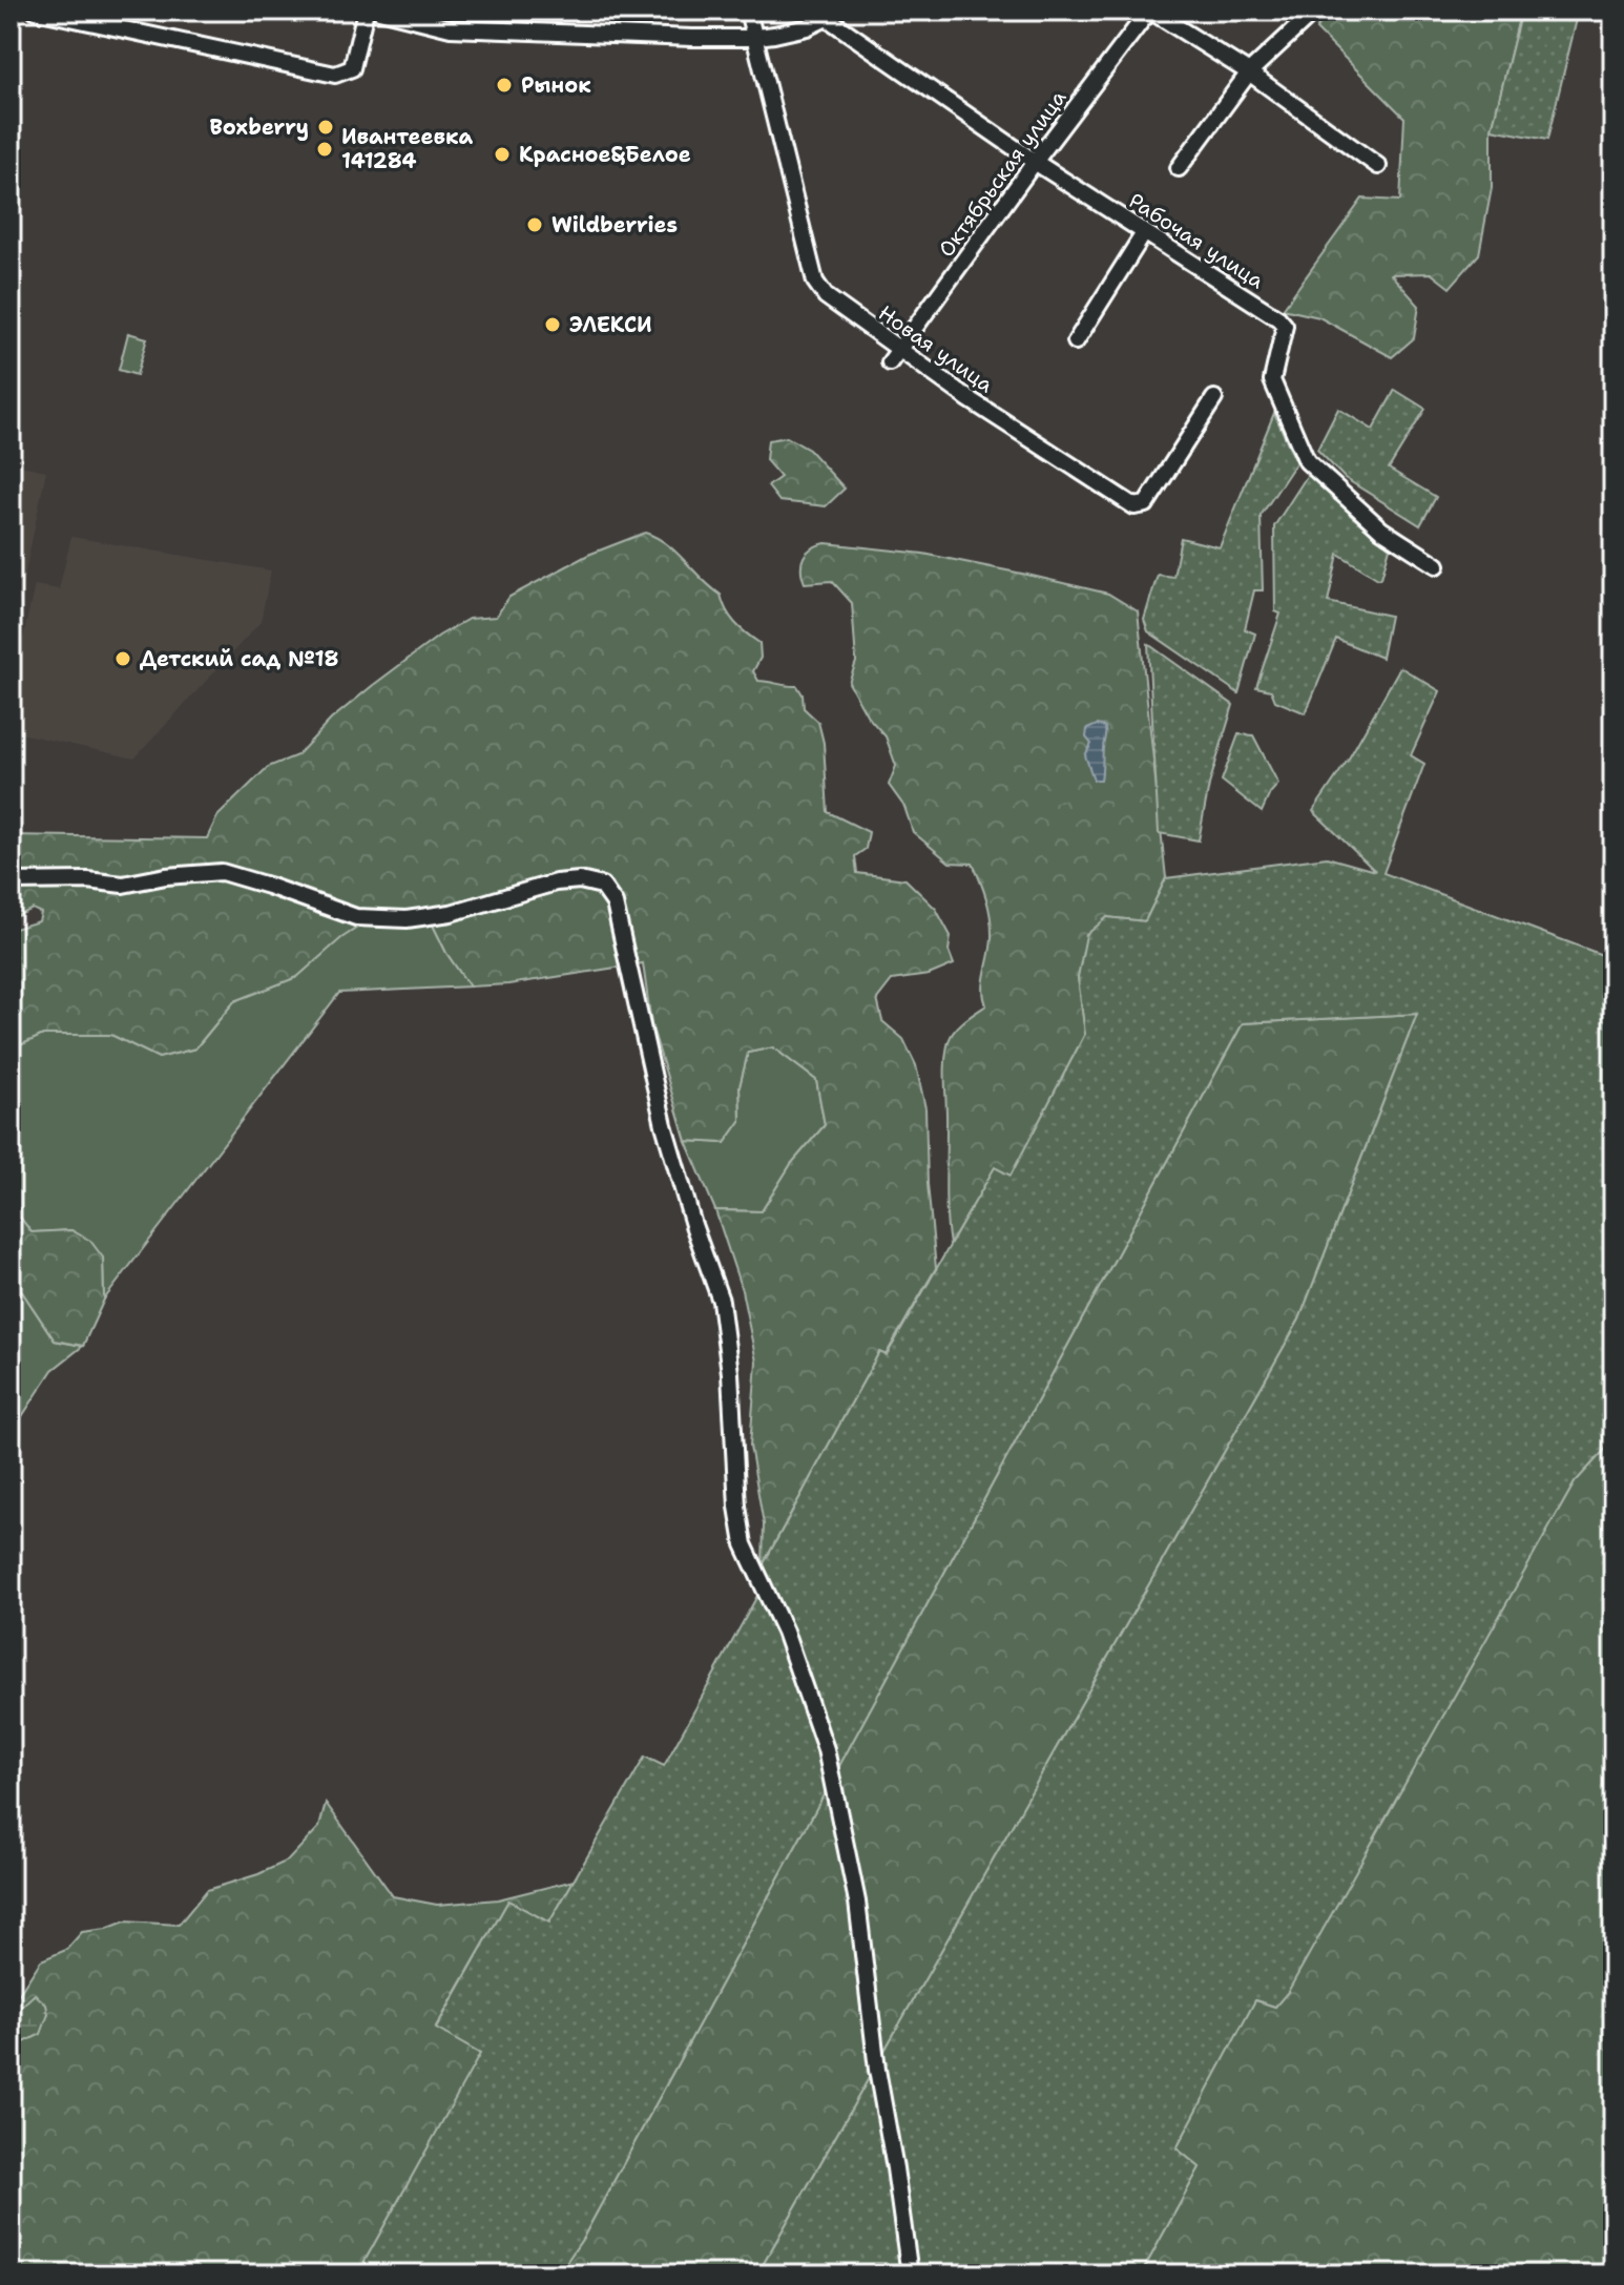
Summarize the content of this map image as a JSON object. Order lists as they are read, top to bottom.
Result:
{
  "streets": {
    "street": ["Октябрьская улица", "Рабочая улица", "Новая улица"]
  },
  "crossings": [
    ["Октябрьская улица", "Рабочая улица"],
    ["Октябрьская улица", "Новая улица"]
  ],
  "places": [
    "Рынок",
    "Boxberry",
    "Ивантеевка 141284",
    "Красное&Белое",
    "Wildberries",
    "ЭЛЕКСИ",
    "Детский сад №18"
  ]
}
